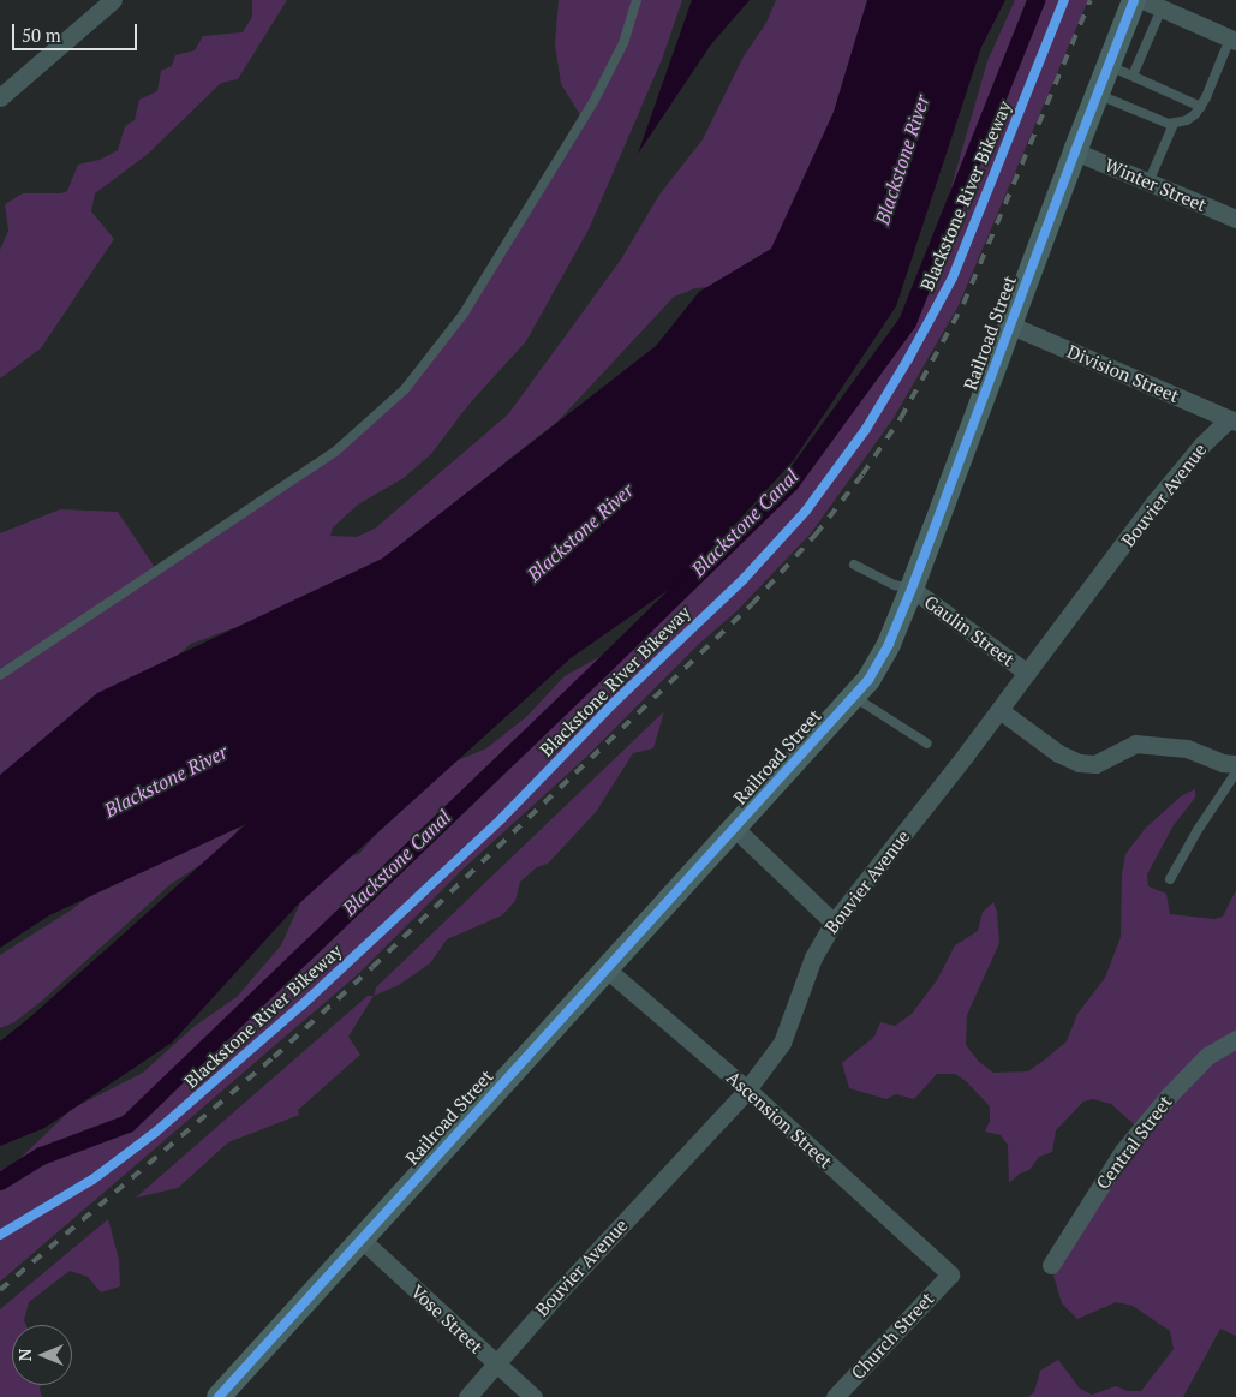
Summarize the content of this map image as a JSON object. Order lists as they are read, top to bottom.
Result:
{
  "streets": {
    "street": [
      "Winter Street",
      "Railroad Street",
      "Division Street",
      "Bouvier Avenue",
      "Gaulin Street",
      "Ascension Street",
      "Central Street",
      "Vose Street",
      "Church Street"
    ],
    "cycle path": ["Blackstone River Bikeway"]
  },
  "crossings": [
    ["Winter Street", "Railroad Street"],
    ["Railroad Street", "Division Street"],
    ["Railroad Street", "Gaulin Street"],
    ["Railroad Street", "Ascension Street"],
    ["Railroad Street", "Vose Street"],
    ["Division Street", "Bouvier Avenue"],
    ["Bouvier Avenue", "Gaulin Street"],
    ["Bouvier Avenue", "Ascension Street"],
    ["Bouvier Avenue", "Vose Street"],
    ["Ascension Street", "Church Street"]
  ],
  "water": ["Blackstone River", "Blackstone Canal"],
  "scale_bar": "50 m",
  "north": "left"
}
